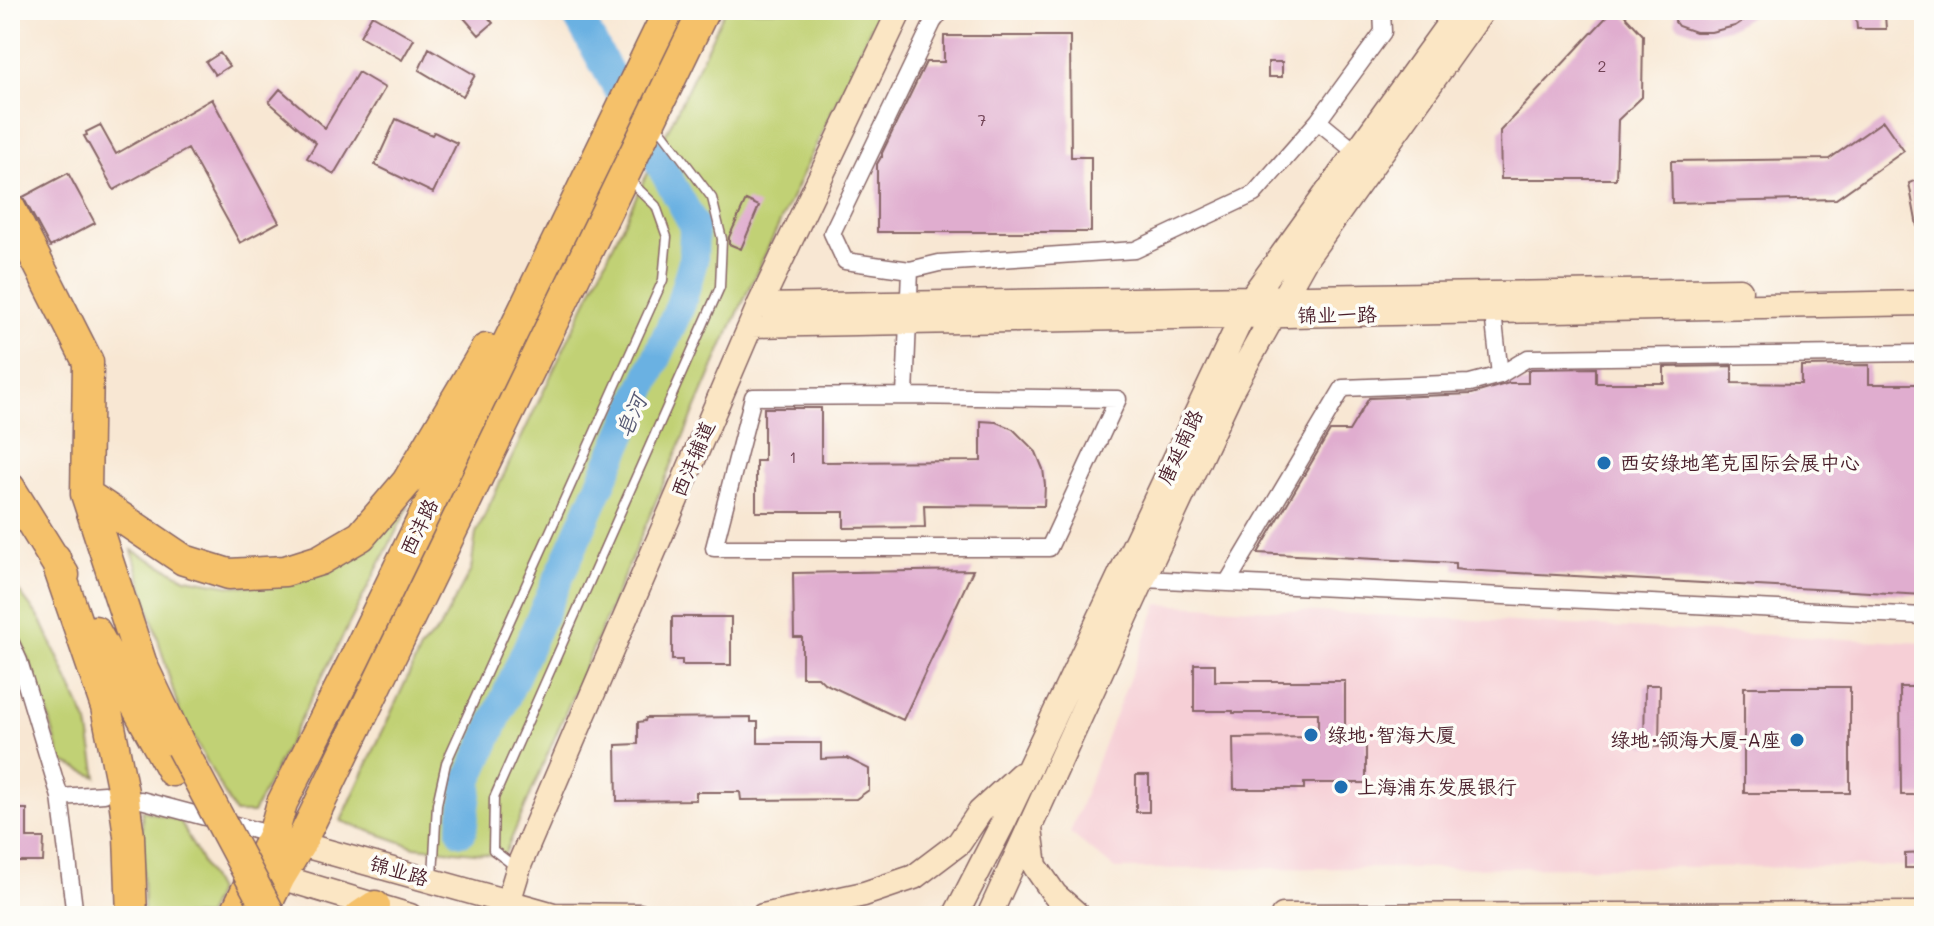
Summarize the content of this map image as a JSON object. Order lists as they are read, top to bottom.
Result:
{
  "streets": {
    "highway": ["西沣路"],
    "main road": [
      "锦业一路",
      "唐延南路",
      "西沣辅道",
      "锦业路"
    ]
  },
  "crossings": [
    ["锦业一路", "唐延南路"],
    ["锦业一路", "西沣辅道"],
    ["西沣辅道", "锦业路"],
    ["西沣路", "锦业路"]
  ],
  "water": ["皂河"],
  "places": [
    "西安绿地笔克国际会展中心",
    "绿地·智海大厦",
    "绿地·领海大厦-A座",
    "上海浦东发展银行"
  ],
  "house_numbers": ["2", "7", "1"]
}
